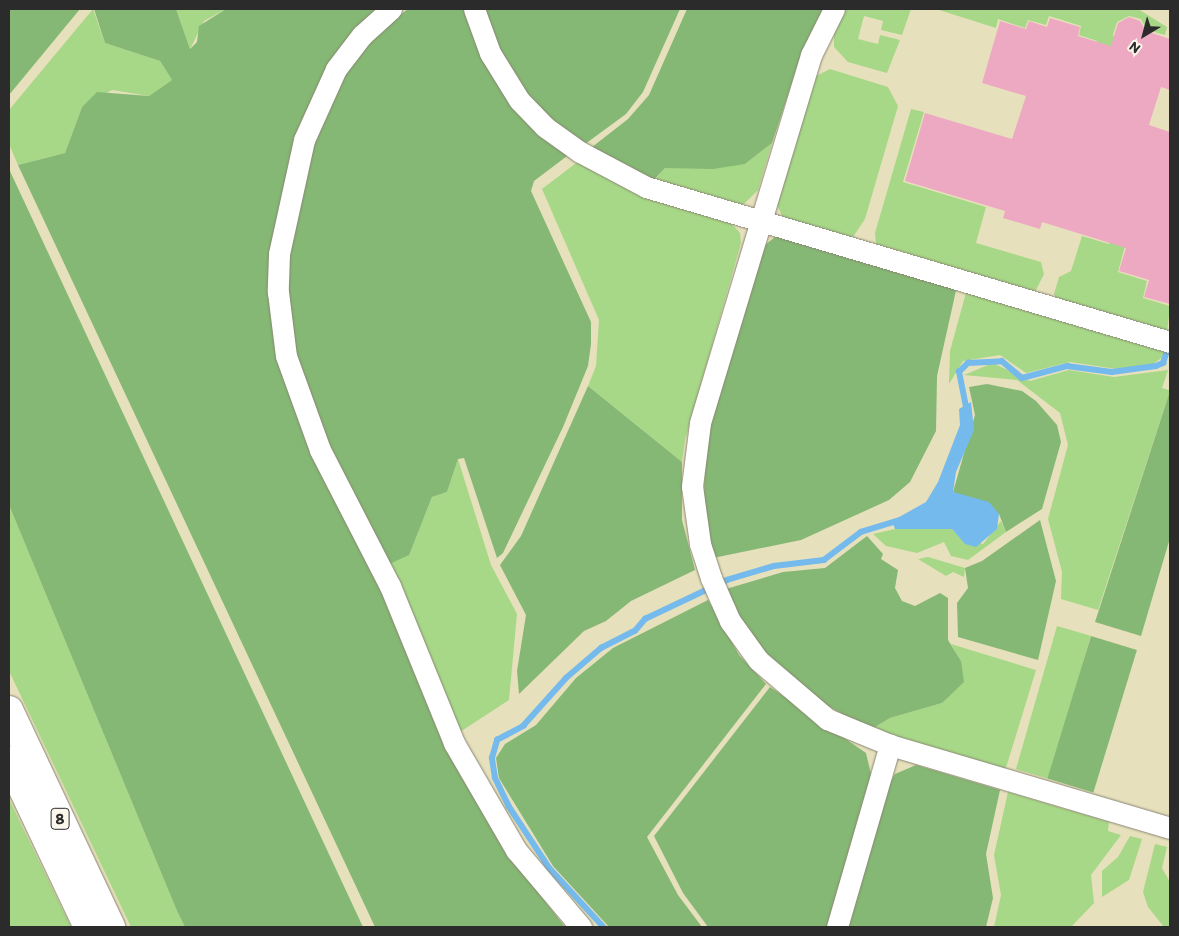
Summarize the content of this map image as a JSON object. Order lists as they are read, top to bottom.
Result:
{
  "streets": {
    "highway": ["8"]
  },
  "north": "bottom left"
}
